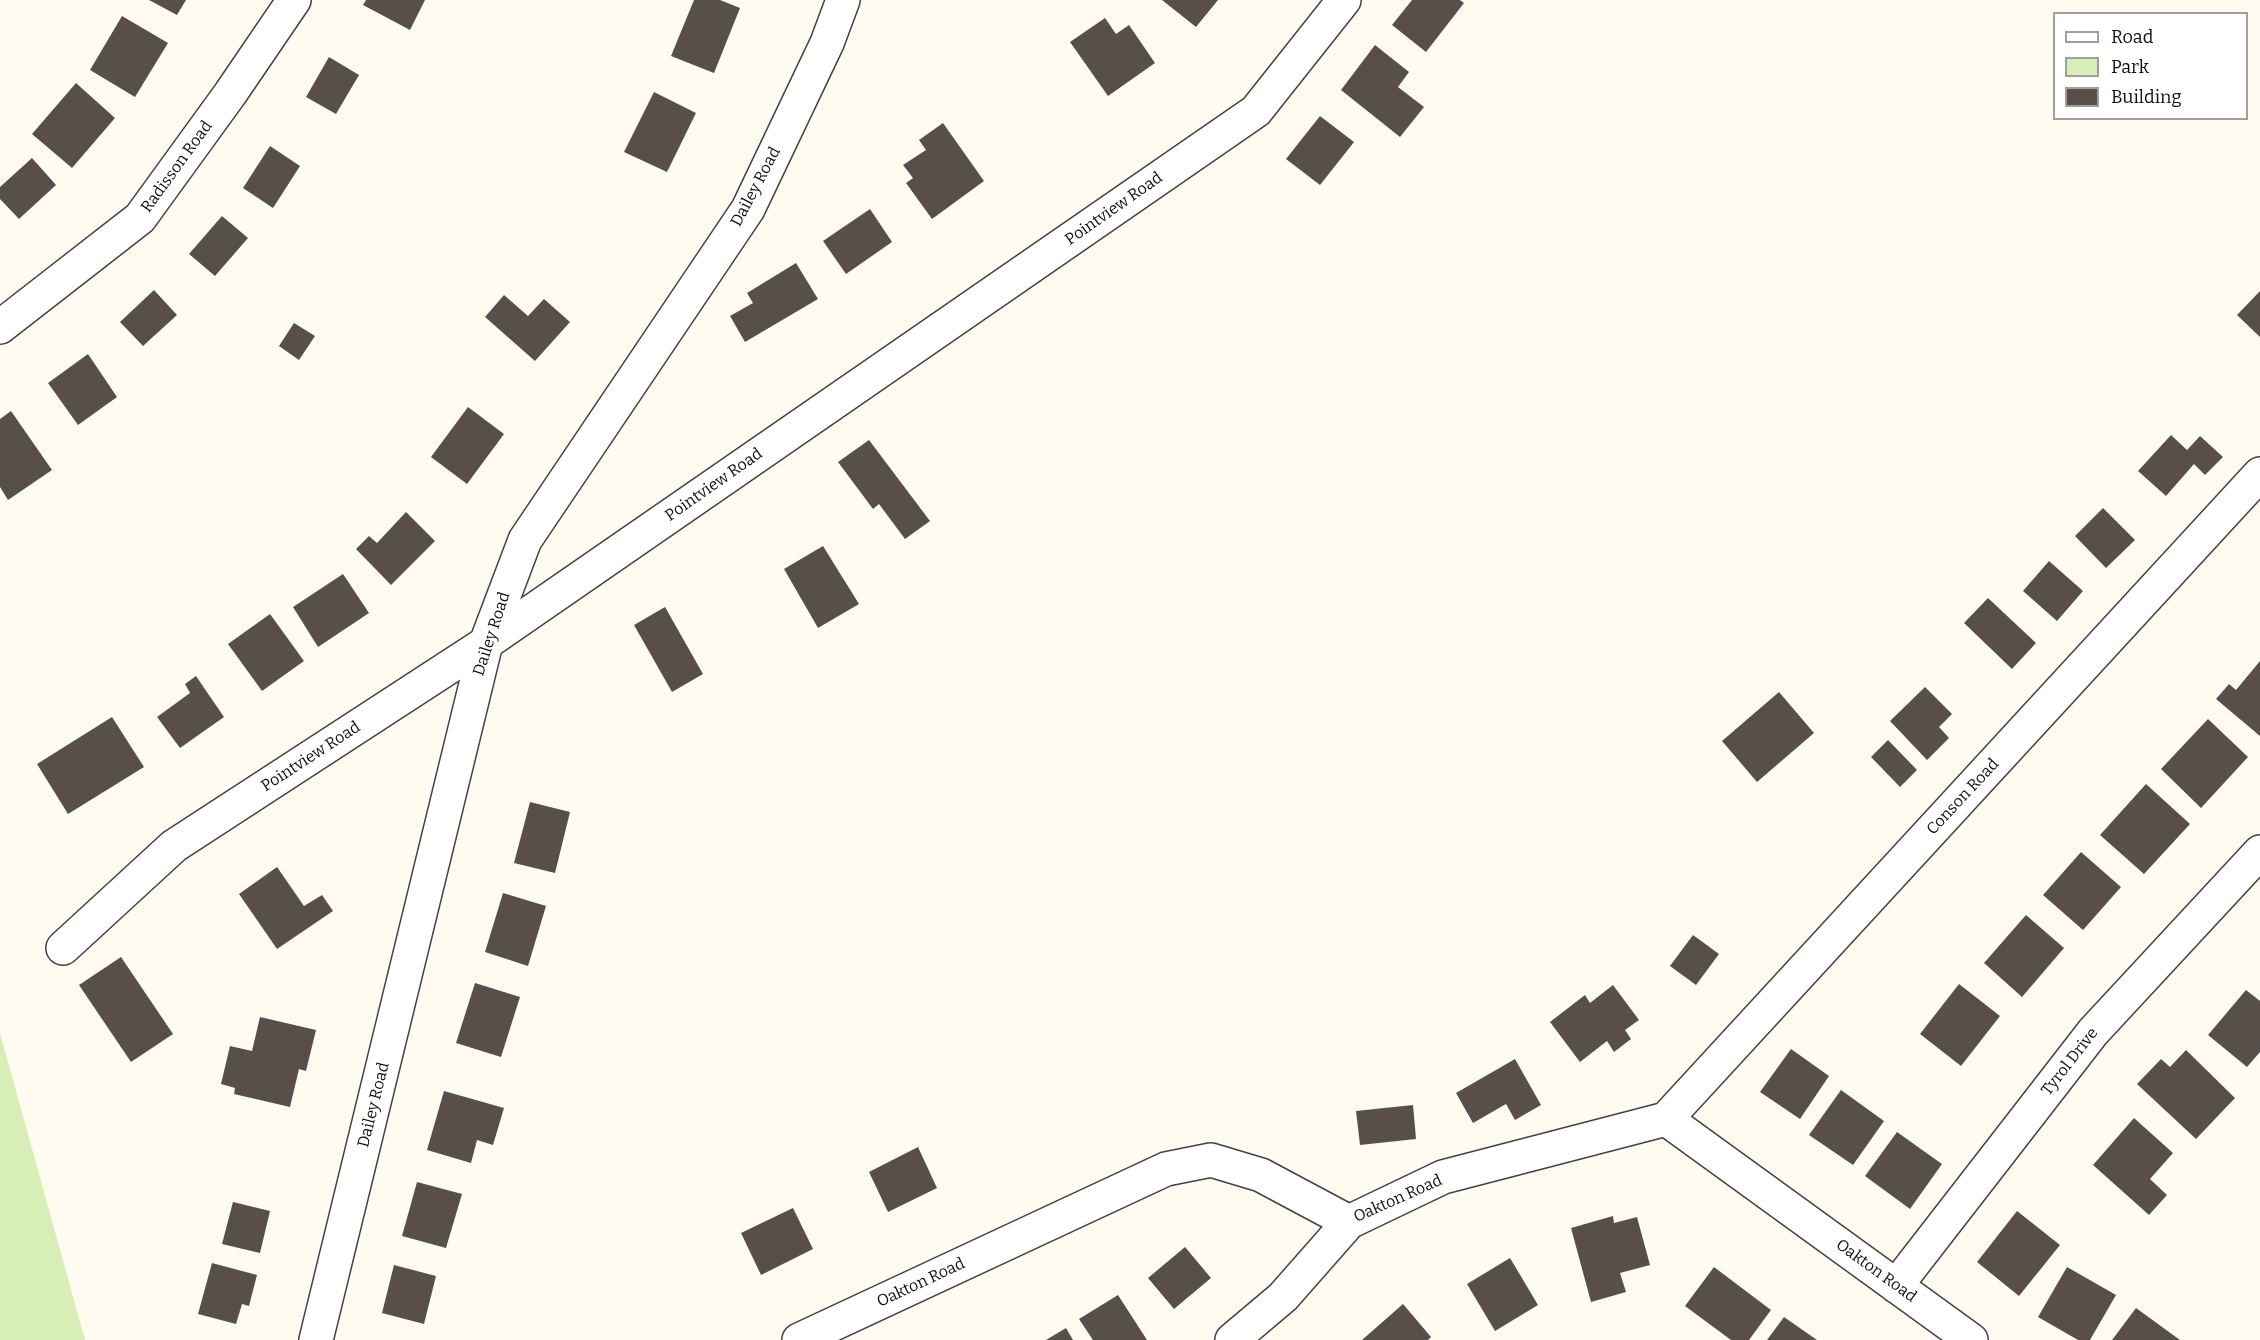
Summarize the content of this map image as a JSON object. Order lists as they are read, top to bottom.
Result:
{
  "streets": {
    "street": [
      "Radisson Road",
      "Dailey Road",
      "Pointview Road",
      "Conson Road",
      "Tyrol Drive",
      "Oakton Road"
    ]
  },
  "crossings": [
    ["Dailey Road", "Pointview Road"],
    ["Conson Road", "Oakton Road"],
    ["Tyrol Drive", "Oakton Road"]
  ],
  "legend": ["Road", "Park", "Building"]
}
